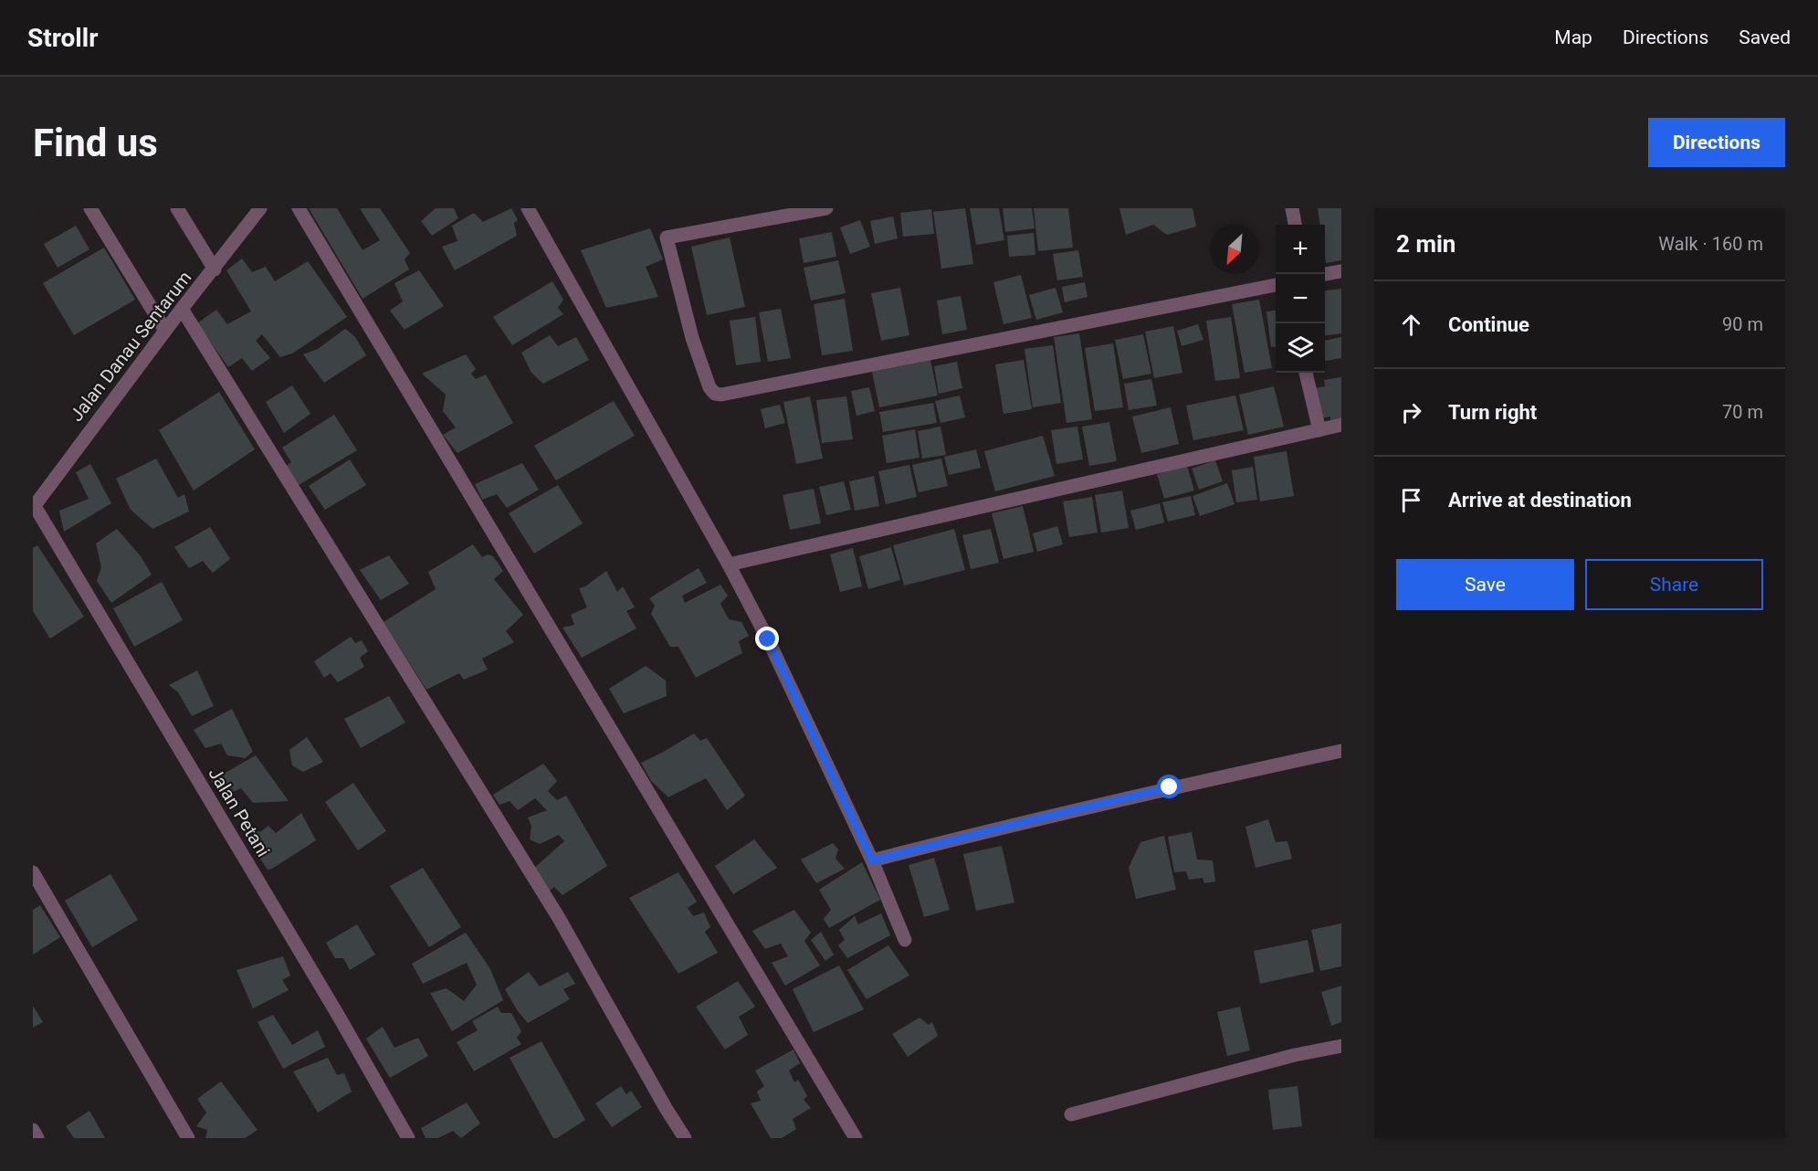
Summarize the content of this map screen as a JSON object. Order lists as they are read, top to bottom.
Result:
{
  "streets": {
    "street": ["Jalan Danau Sentarum", "Jalan Petani"]
  },
  "crossings": [
    ["Jalan Danau Sentarum", "Jalan Petani"]
  ],
  "north": "bottom left",
  "page": {
    "header": "Strollr",
    "nav": ["Map", "Directions", "Saved"],
    "buttons": [
      "Directions",
      ["Save", "Share"]
    ],
    "title": "Find us",
    "heading": ["2 min", "Walk · 160 m"],
    "map_buttons": ["+", "−"],
    "list": [
      ["Continue", "90 m"],
      ["Turn right", "70 m"],
      "Arrive at destination"
    ]
  }
}
